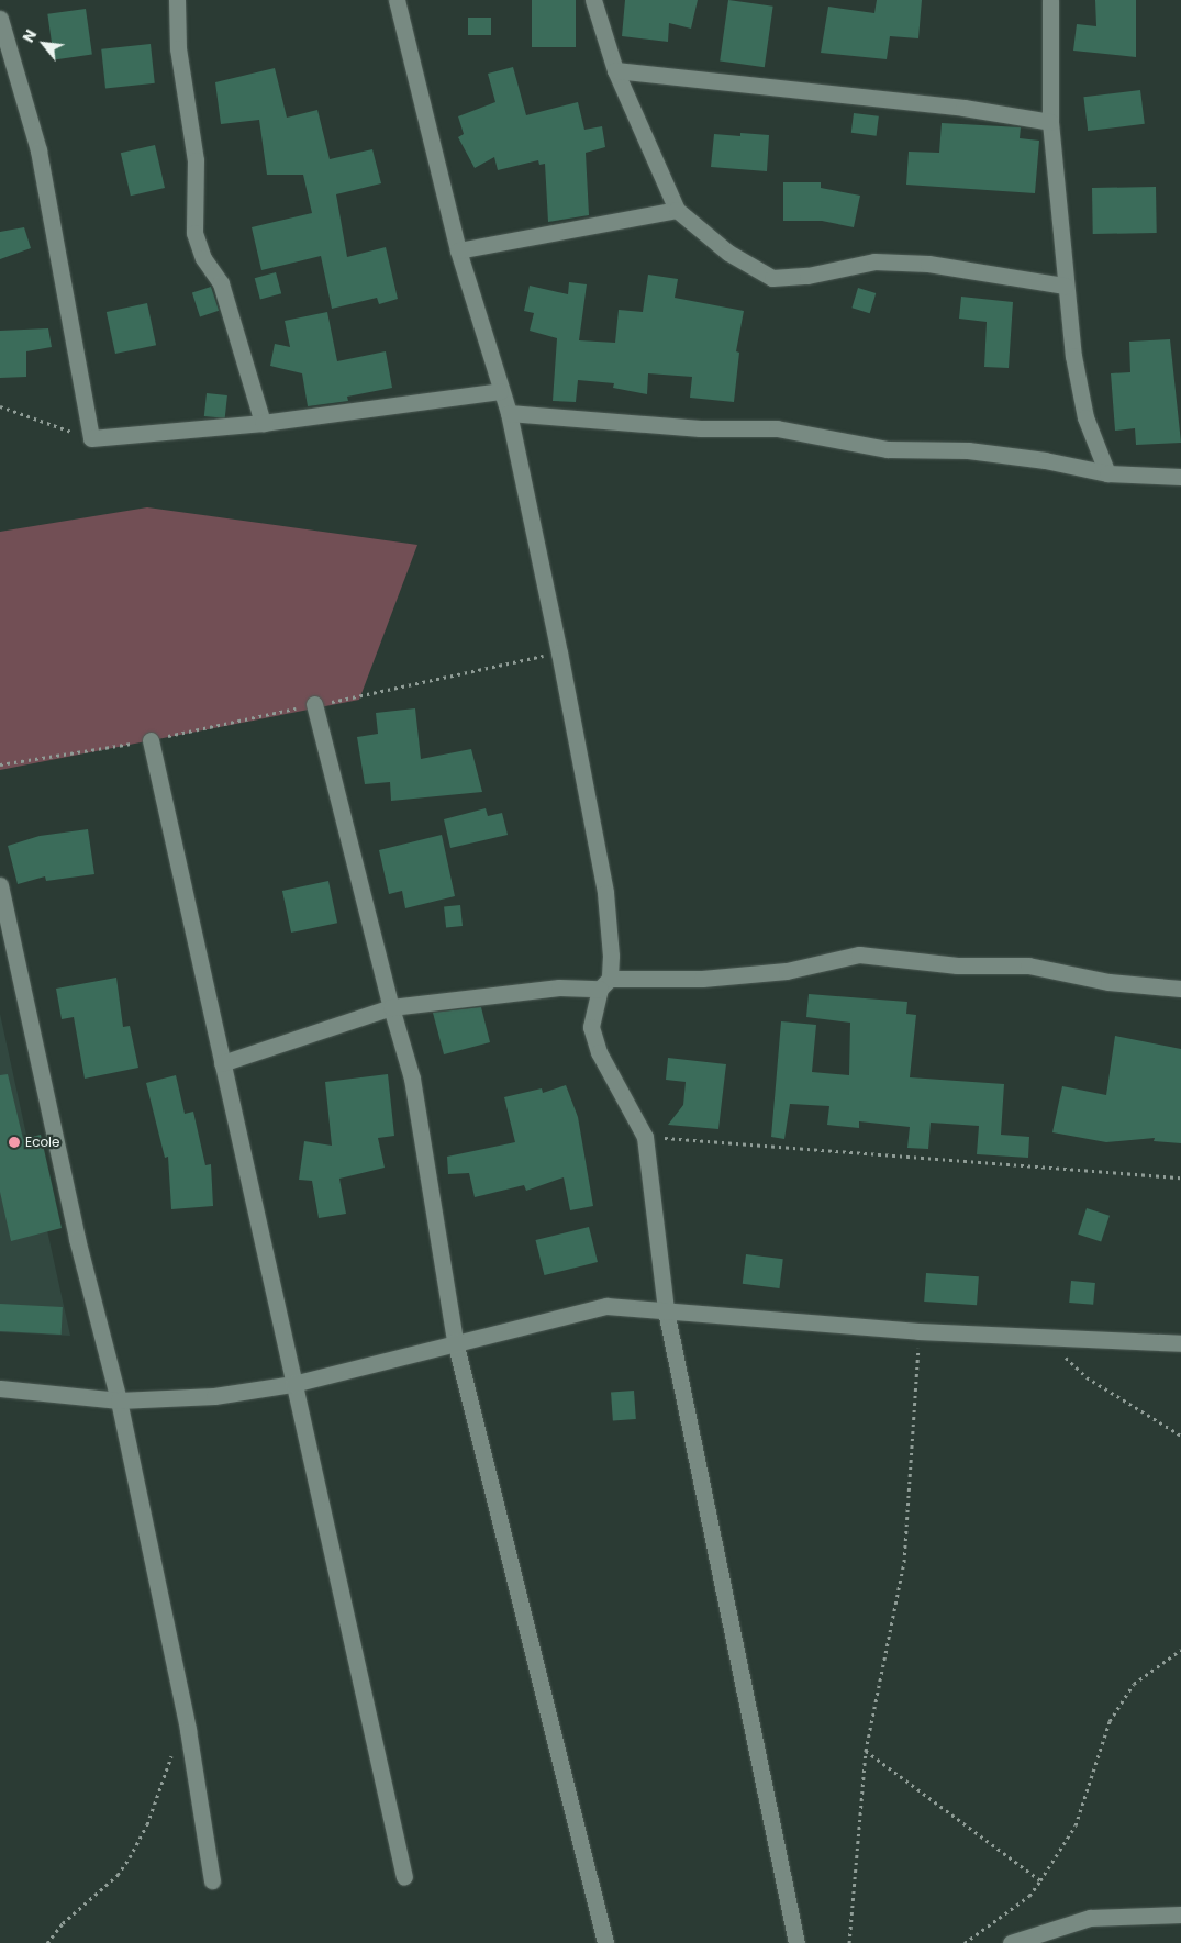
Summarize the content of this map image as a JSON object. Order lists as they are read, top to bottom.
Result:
{
  "places": ["Ecole"],
  "north": "top left"
}
